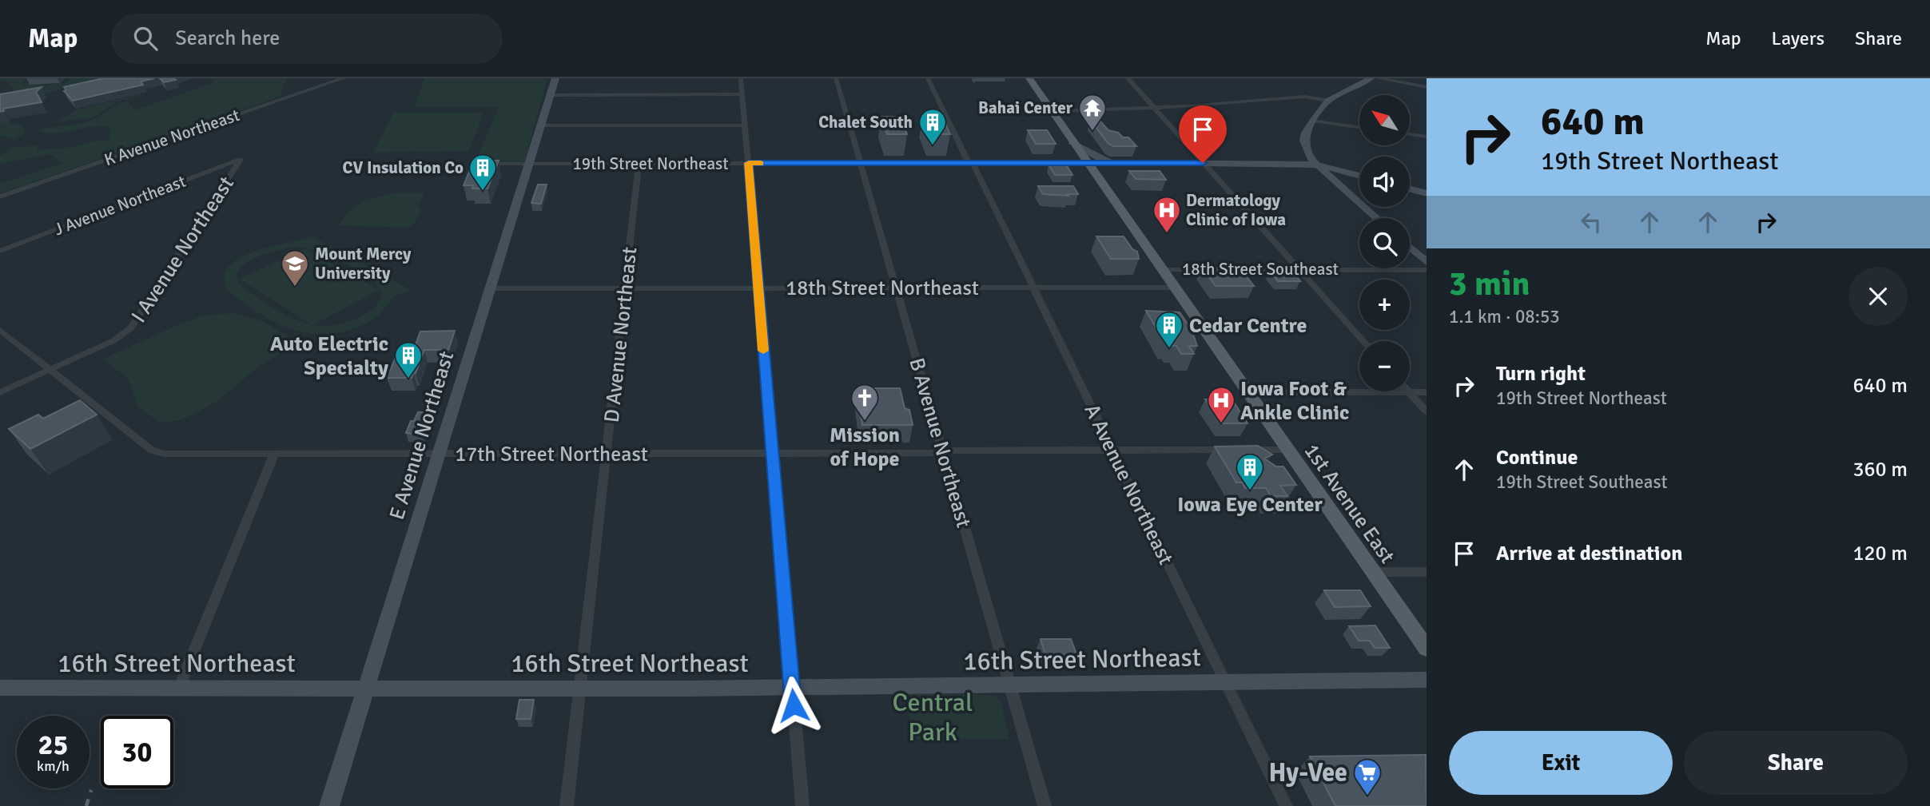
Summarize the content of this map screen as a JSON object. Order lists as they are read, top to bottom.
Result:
{
  "streets": {
    "main road": ["1st Avenue East"],
    "street": [
      "K Avenue Northeast",
      "19th Street Northeast",
      "J Avenue Northeast",
      "I Avenue Northeast",
      "18th Street Southeast",
      "18th Street Northeast",
      "D Avenue Northeast",
      "E Avenue Northeast",
      "B Avenue Northeast",
      "17th Street Northeast",
      "A Avenue Northeast",
      "16th Street Northeast"
    ]
  },
  "crossings": [
    ["19th Street Northeast", "D Avenue Northeast"],
    ["19th Street Northeast", "E Avenue Northeast"],
    ["19th Street Northeast", "B Avenue Northeast"],
    ["19th Street Northeast", "A Avenue Northeast"],
    ["19th Street Northeast", "1st Avenue East"],
    ["J Avenue Northeast", "I Avenue Northeast"],
    ["I Avenue Northeast", "17th Street Northeast"],
    ["18th Street Southeast", "1st Avenue East"],
    ["18th Street Northeast", "D Avenue Northeast"],
    ["18th Street Northeast", "E Avenue Northeast"],
    ["18th Street Northeast", "B Avenue Northeast"],
    ["18th Street Northeast", "A Avenue Northeast"],
    ["18th Street Northeast", "1st Avenue East"],
    ["D Avenue Northeast", "17th Street Northeast"],
    ["D Avenue Northeast", "16th Street Northeast"],
    ["E Avenue Northeast", "17th Street Northeast"],
    ["E Avenue Northeast", "16th Street Northeast"],
    ["B Avenue Northeast", "17th Street Northeast"],
    ["B Avenue Northeast", "16th Street Northeast"],
    ["17th Street Northeast", "A Avenue Northeast"],
    ["17th Street Northeast", "1st Avenue East"],
    ["A Avenue Northeast", "16th Street Northeast"]
  ],
  "parks": ["Central Park"],
  "places": {
    "temple": ["Bahai Center"],
    "building": [
      "Chalet South",
      "CV Insulation Co",
      "Cedar Centre",
      "Auto Electric Specialty",
      "Iowa Eye Center"
    ],
    "hospital": ["Dermatology Clinic of Iowa", "Iowa Foot & Ankle Clinic"],
    "school or university": ["Mount Mercy University"],
    "church": ["Mission of Hope"],
    "supermarket": ["Hy-Vee"]
  },
  "north": "top left",
  "page": {
    "header": "Map",
    "search": "Search here",
    "nav": ["Map", "Layers", "Share"],
    "turn": ["640 m", "19th Street Northeast"],
    "map_buttons": ["+", "−"],
    "heading": ["3 min", "1.1 km · 08:53"],
    "list": [
      {
        "name": "Turn right",
        "note": "19th Street Northeast",
        "value": "640 m"
      },
      {
        "name": "Continue",
        "note": "19th Street Southeast",
        "value": "360 m"
      },
      {
        "name": "Arrive at destination",
        "value": "120 m"
      }
    ],
    "speed": "25 km/h",
    "limit": "30",
    "buttons": ["Exit", "Share"]
  }
}
